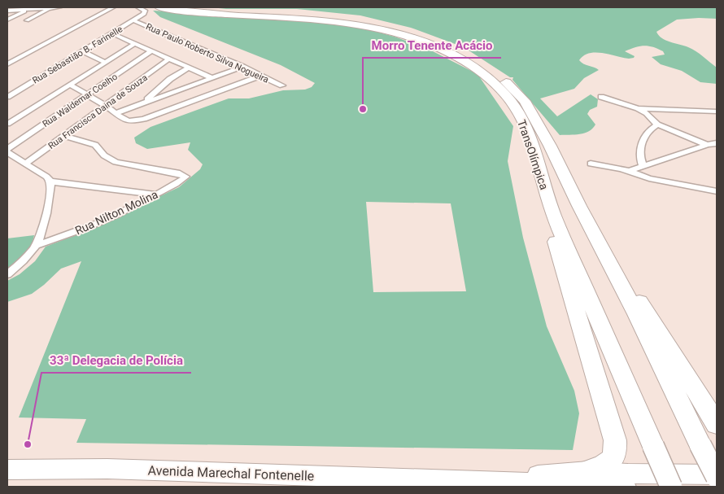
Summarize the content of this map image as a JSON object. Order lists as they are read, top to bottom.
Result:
{
  "streets": {
    "highway": ["TransOlímpica"],
    "main road": ["Avenida Marechal Fontenelle"],
    "street": [
      "Rua Paulo Roberto Silva Nogueira",
      "Rua Sebastião B. Farinelle",
      "Rua Waldemar Coelho",
      "Rua Francisca Daina de Souza",
      "Rua Nilton Molina"
    ]
  },
  "crossings": [
    ["Rua Paulo Roberto Silva Nogueira", "Rua Sebastião B. Farinelle"],
    ["Rua Francisca Daina de Souza", "Rua Nilton Molina"]
  ],
  "places": ["Morro Tenente Acácio", "33ª Delegacia de Polícia"]
}
